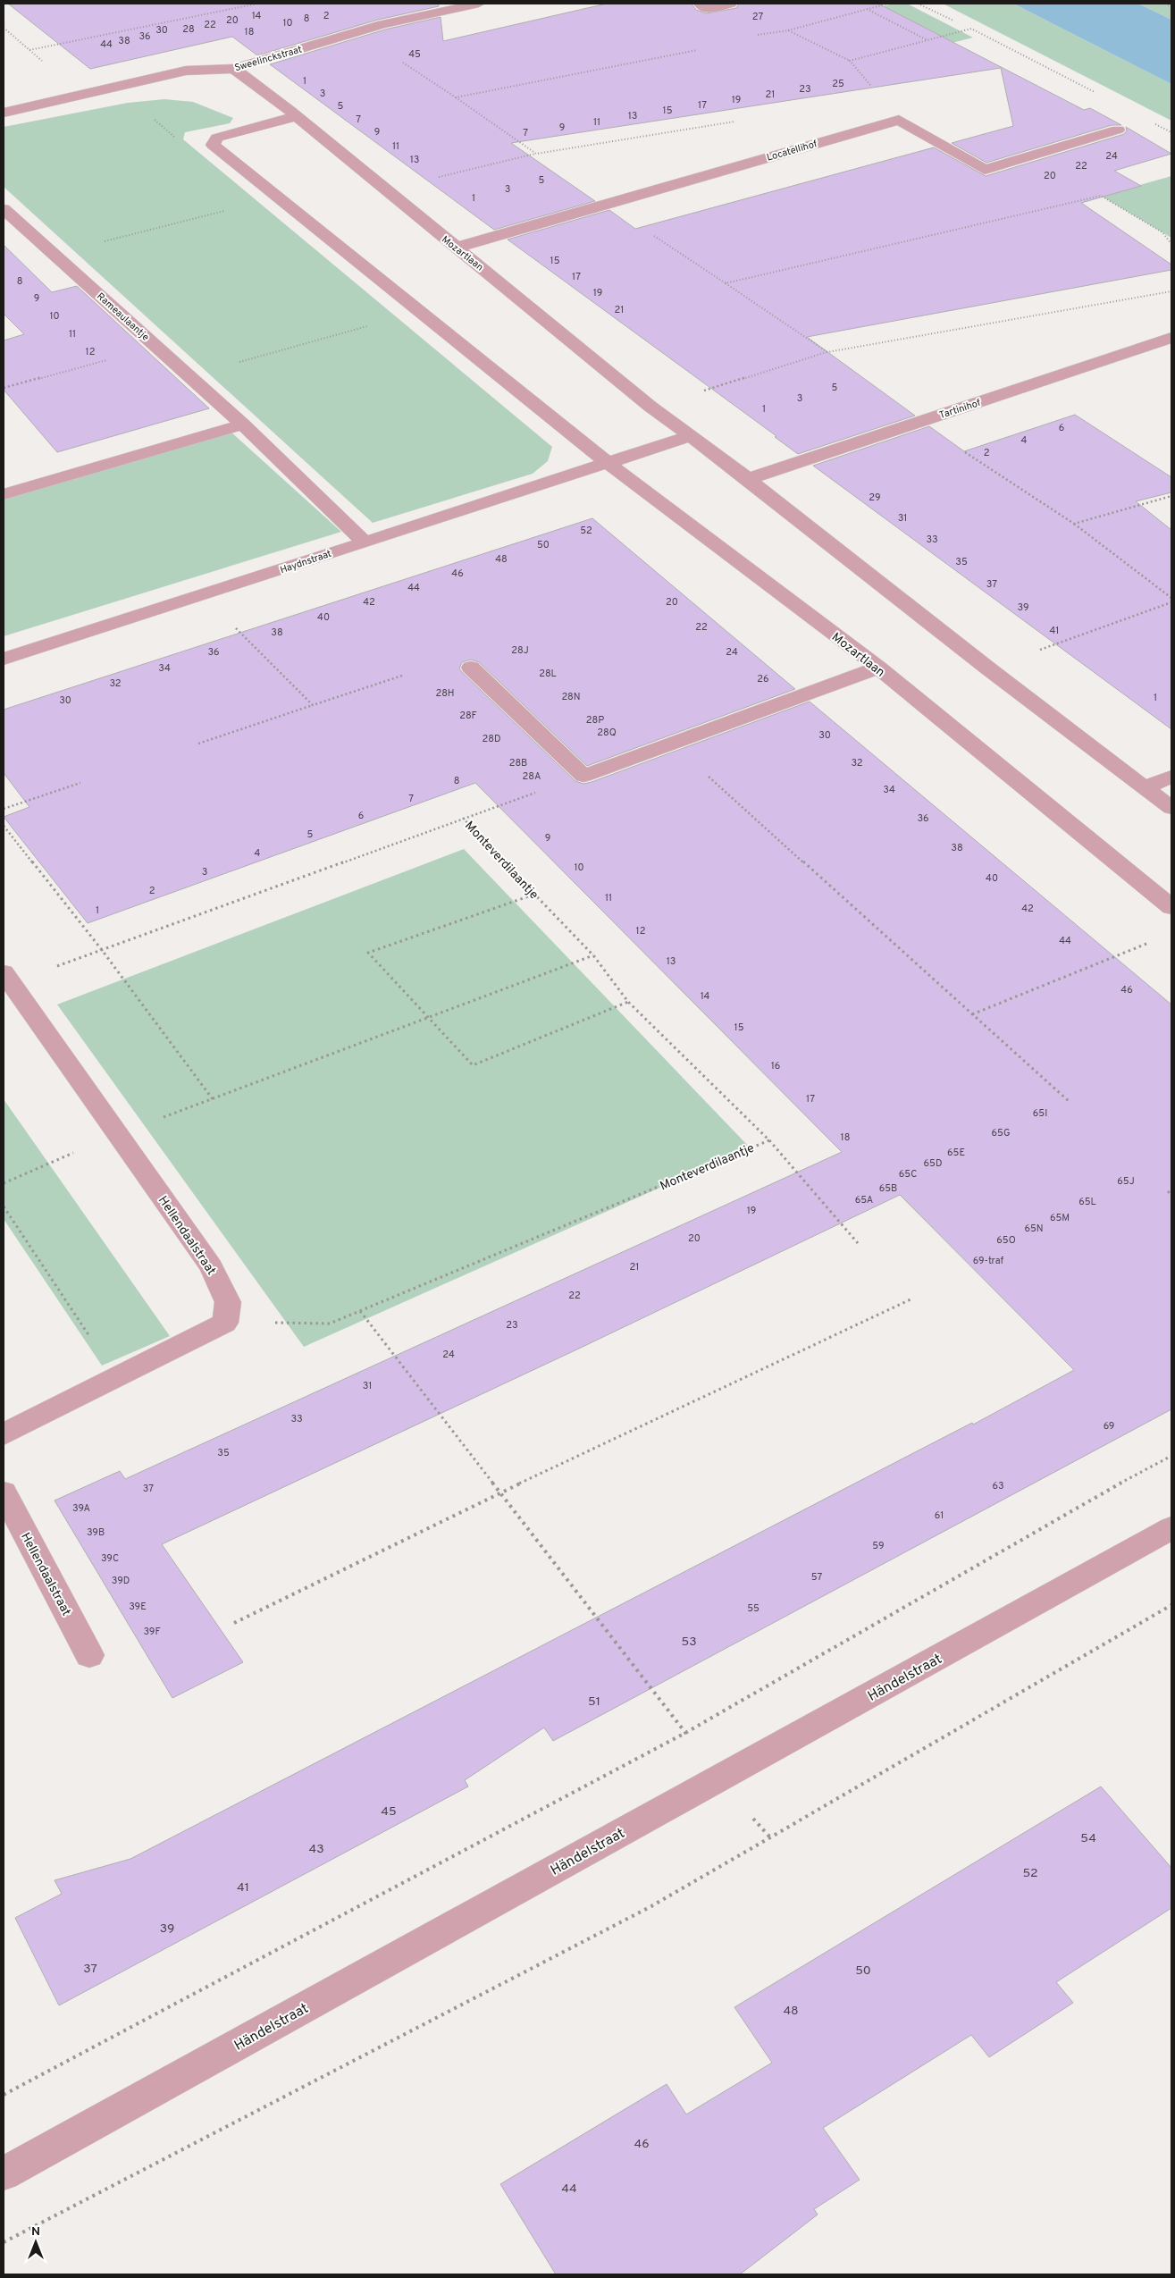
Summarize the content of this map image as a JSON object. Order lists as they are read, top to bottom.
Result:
{
  "streets": {
    "street": [
      "Sweelinckstraat",
      "Locatellihof",
      "Mozartlaan",
      "Rameaulaantje",
      "Tartinihof",
      "Haydnstraat",
      "Hellendaalstraat",
      "Händelstraat"
    ],
    "path": ["Monteverdilaantje"]
  },
  "crossings": [
    ["Sweelinckstraat", "Mozartlaan"],
    ["Locatellihof", "Mozartlaan"],
    ["Mozartlaan", "Tartinihof"],
    ["Mozartlaan", "Haydnstraat"],
    ["Rameaulaantje", "Haydnstraat"],
    ["Monteverdilaantje", "Hellendaalstraat"]
  ],
  "house_numbers": [
    "14",
    "2",
    "27",
    "8",
    "20",
    "10",
    "22",
    "28",
    "30",
    "18",
    "36",
    "38",
    "44",
    "45",
    "1",
    "25",
    "23",
    "3",
    "21",
    "19",
    "17",
    "5",
    "15",
    "13",
    "7",
    "11",
    "9",
    "9",
    "7",
    "11",
    "24",
    "13",
    "22",
    "20",
    "5",
    "3",
    "1",
    "15",
    "17",
    "8",
    "19",
    "9",
    "21",
    "10",
    "11",
    "12",
    "5",
    "3",
    "1",
    "6",
    "4",
    "2",
    "29",
    "31",
    "52",
    "33",
    "50",
    "48",
    "35",
    "46",
    "37",
    "44",
    "42",
    "20",
    "39",
    "40",
    "22",
    "41",
    "38",
    "28J",
    "36",
    "24",
    "34",
    "28L",
    "26",
    "32",
    "28H",
    "28N",
    "1",
    "30",
    "28F",
    "28P",
    "28Q",
    "30",
    "28D",
    "28B",
    "32",
    "28A",
    "8",
    "34",
    "7",
    "6",
    "36",
    "5",
    "9",
    "38",
    "4",
    "10",
    "3",
    "40",
    "2",
    "11",
    "42",
    "1",
    "12",
    "44",
    "13",
    "46",
    "14",
    "15",
    "16",
    "17",
    "65I",
    "65G",
    "18",
    "65E",
    "65D",
    "65C",
    "65J",
    "65B",
    "65A",
    "65L",
    "19",
    "65M",
    "65N",
    "20",
    "65O",
    "69-traf",
    "21",
    "22",
    "23",
    "24",
    "31",
    "33",
    "69",
    "35",
    "63",
    "37",
    "39A",
    "61",
    "39B",
    "59",
    "39C",
    "57",
    "39D",
    "39E",
    "55",
    "39F",
    "53",
    "51",
    "45",
    "54",
    "43",
    "52",
    "41",
    "39",
    "37",
    "50",
    "48",
    "46",
    "44"
  ],
  "north": "top"
}
